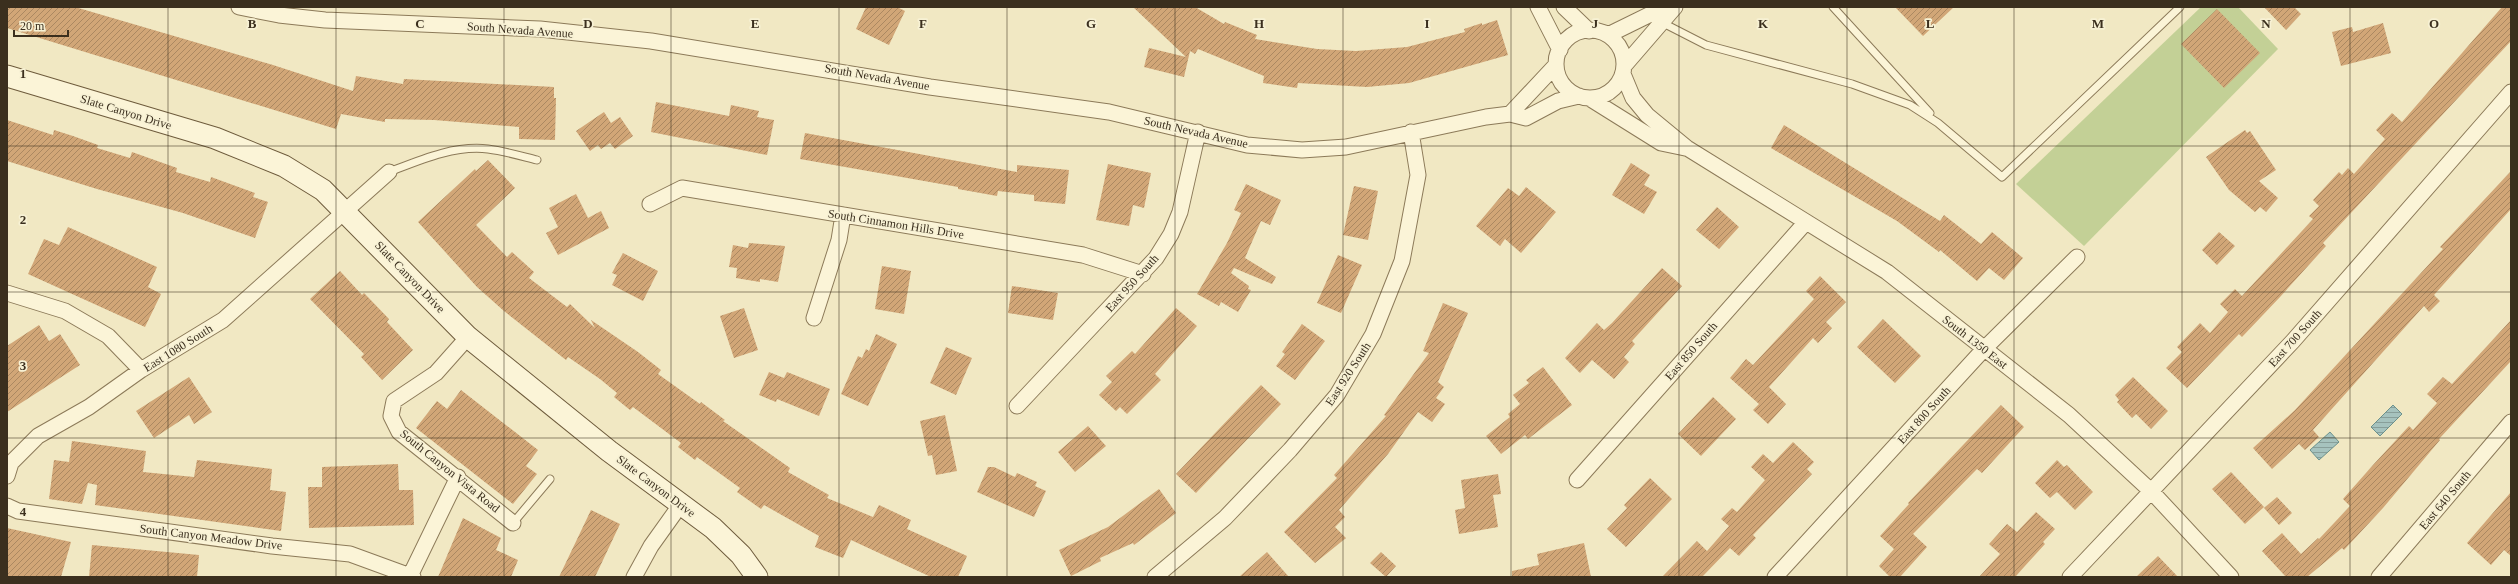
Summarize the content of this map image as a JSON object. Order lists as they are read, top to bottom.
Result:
{
  "streets": {
    "street": [
      "South Nevada Avenue",
      "Slate Canyon Drive",
      "South Cinnamon Hills Drive",
      "East 950 South",
      "East 700 South",
      "South 1350 East",
      "East 1080 South",
      "East 850 South",
      "East 920 South",
      "East 800 South",
      "South Canyon Vista Road",
      "East 640 South",
      "South Canyon Meadow Drive"
    ]
  },
  "crossings": [
    ["South Nevada Avenue", "East 950 South"],
    ["South Nevada Avenue", "South 1350 East"],
    ["South Nevada Avenue", "East 920 South"],
    ["Slate Canyon Drive", "East 1080 South"],
    ["Slate Canyon Drive", "South Canyon Vista Road"],
    ["South Cinnamon Hills Drive", "East 950 South"],
    ["East 700 South", "South 1350 East"],
    ["South 1350 East", "East 850 South"],
    ["South 1350 East", "East 800 South"]
  ],
  "scale_bar": "20 m",
  "grid": {
    "columns": [
      "B",
      "C",
      "D",
      "E",
      "F",
      "G",
      "H",
      "I",
      "J",
      "K",
      "L",
      "M",
      "N",
      "O"
    ],
    "rows": [
      "1",
      "2",
      "3",
      "4"
    ]
  }
}
